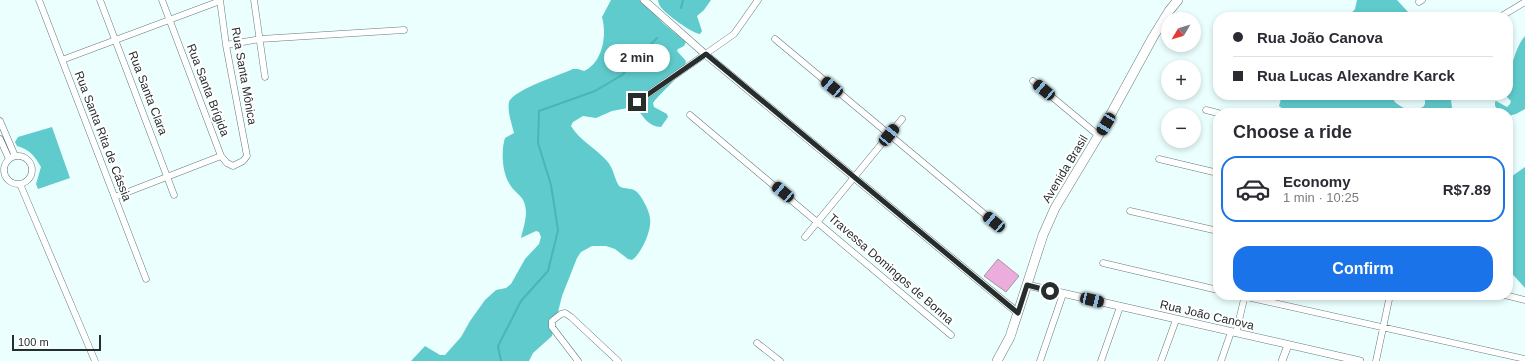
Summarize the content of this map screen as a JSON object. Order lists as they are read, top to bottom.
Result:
{
  "streets": {
    "main road": ["Avenida Brasil"],
    "street": [
      "Rua Santa Mônica",
      "Rua Santa Brígida",
      "Rua Santa Clara",
      "Rua Santa Rita de Cássia",
      "Travessa Domingos de Bonna",
      "Rua João Canova"
    ]
  },
  "crossings": [
    ["Rua Santa Mônica", "Rua Santa Brígida"],
    ["Avenida Brasil", "Rua João Canova"]
  ],
  "scale_bar": "100 m",
  "north": "bottom left",
  "page": {
    "map_buttons": ["+", "−"],
    "banner": ["Rua João Canova", "Rua Lucas Alexandre Karck"],
    "bubble": "2 min",
    "heading": "Choose a ride",
    "list": [
      {
        "name": "Economy",
        "note": "1 min · 10:25",
        "value": "R$7.89"
      }
    ],
    "buttons": "Confirm",
    "scale": "100 m"
  }
}
